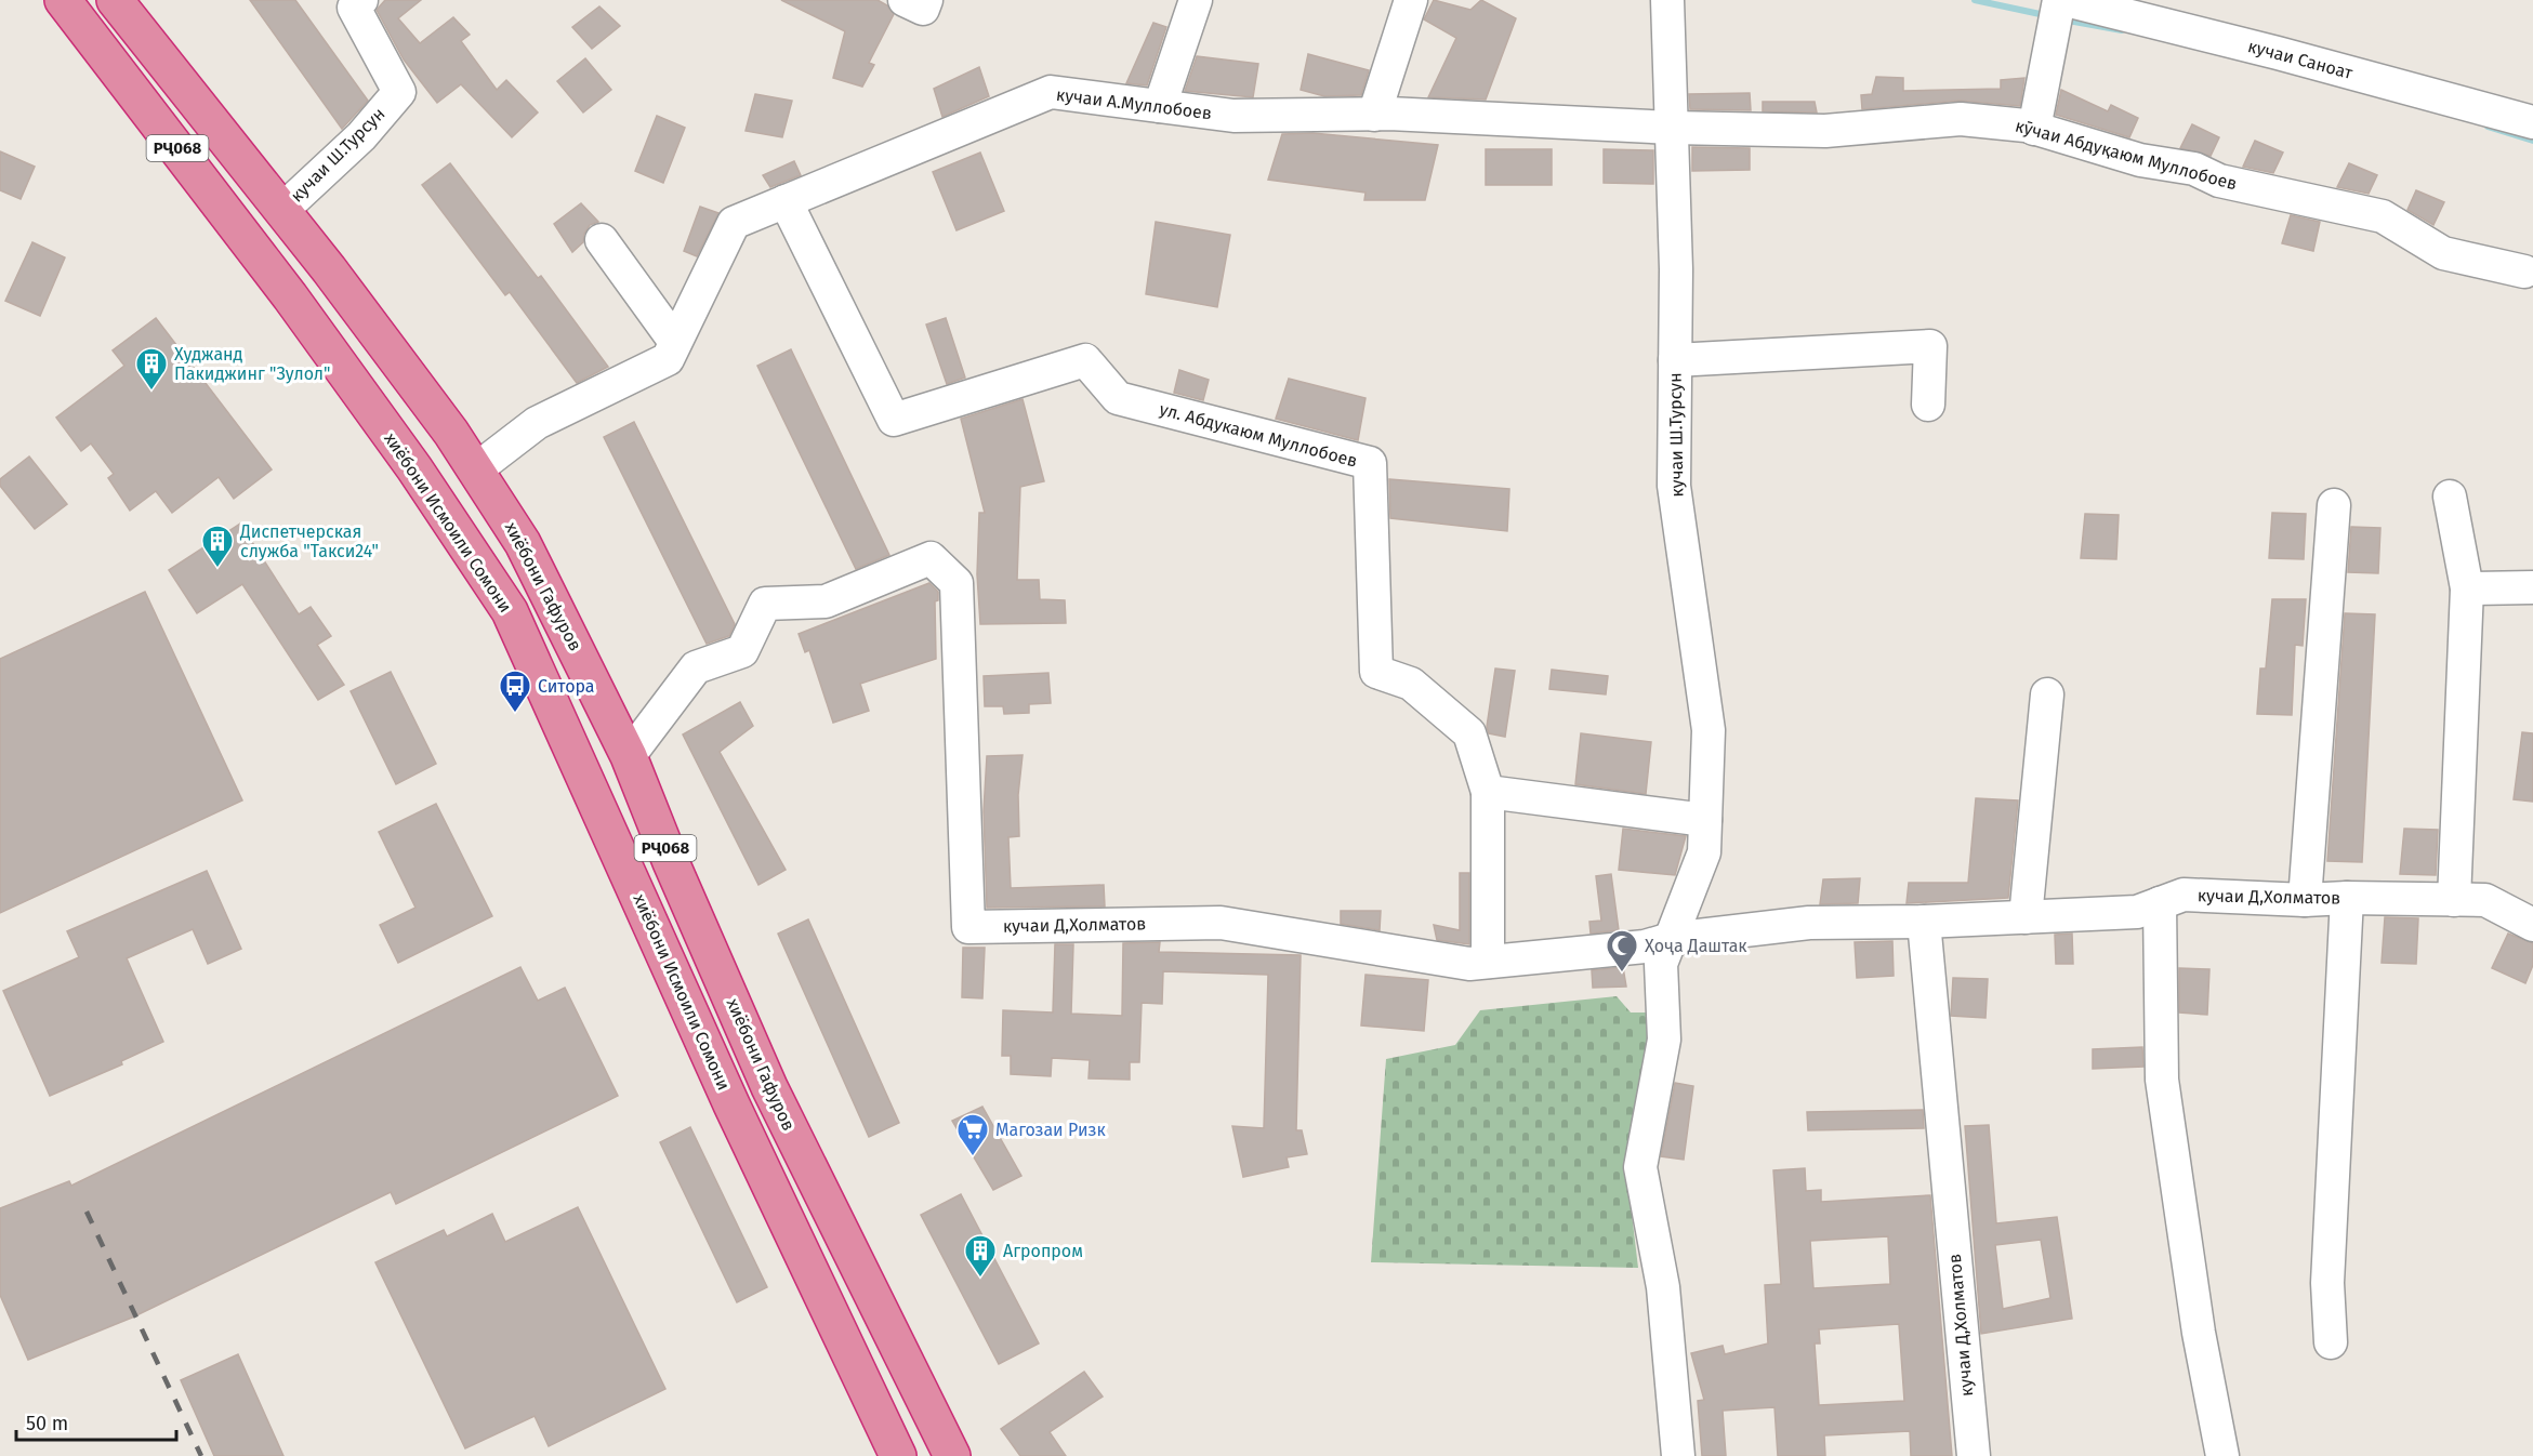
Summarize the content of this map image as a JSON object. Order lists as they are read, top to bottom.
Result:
{
  "streets": {
    "highway": ["РҶ068", "хиёбони Исмоили Сомони", "хиёбони Гафуров"],
    "street": [
      "кучаи Саноат",
      "кучаи А.Муллобоев",
      "кучаи Ш.Турсун",
      "кӯчаи Абдуқаюм Муллобоев",
      "ул. Абдукаюм Муллобоев",
      "кучаи Д,Холматов"
    ]
  },
  "crossings": [
    ["кучаи А.Муллобоев", "кучаи Ш.Турсун"],
    ["кучаи А.Муллобоев", "кӯчаи Абдуқаюм Муллобоев"],
    ["кучаи А.Муллобоев", "ул. Абдукаюм Муллобоев"],
    ["кучаи Ш.Турсун", "кӯчаи Абдуқаюм Муллобоев"],
    ["кучаи Ш.Турсун", "хиёбони Гафуров"],
    ["кучаи Ш.Турсун", "кучаи Д,Холматов"],
    ["хиёбони Гафуров", "кучаи Д,Холматов"]
  ],
  "places": {
    "building": ["Худжанд Пакиджинг \"Зулол\"", "Диспетчерская служба \"Такси24\"", "Агропром"],
    "bus stop": ["Ситора"],
    "mosque": ["Ҳоҷа Даштак"],
    "supermarket": ["Магозаи Ризк"]
  },
  "scale_bar": "50 m"
}
